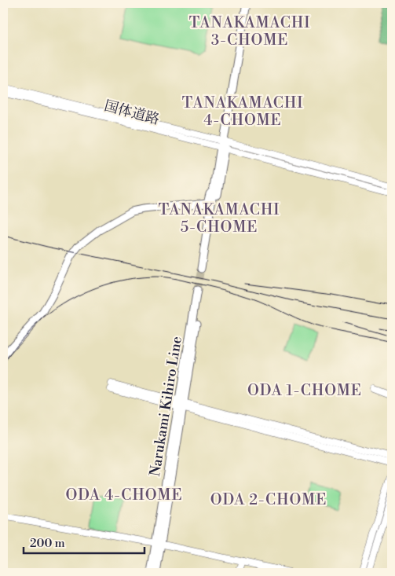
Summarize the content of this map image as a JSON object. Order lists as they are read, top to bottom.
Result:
{
  "streets": {
    "main road": ["Narukami Kihiro Line"],
    "street": ["国体道路"]
  },
  "districts": [
    "TANAKAMACHI 3-CHOME",
    "TANAKAMACHI 4-CHOME",
    "TANAKAMACHI 5-CHOME",
    "ODA 1-CHOME",
    "ODA 4-CHOME",
    "ODA 2-CHOME"
  ],
  "scale_bar": "200 m"
}
